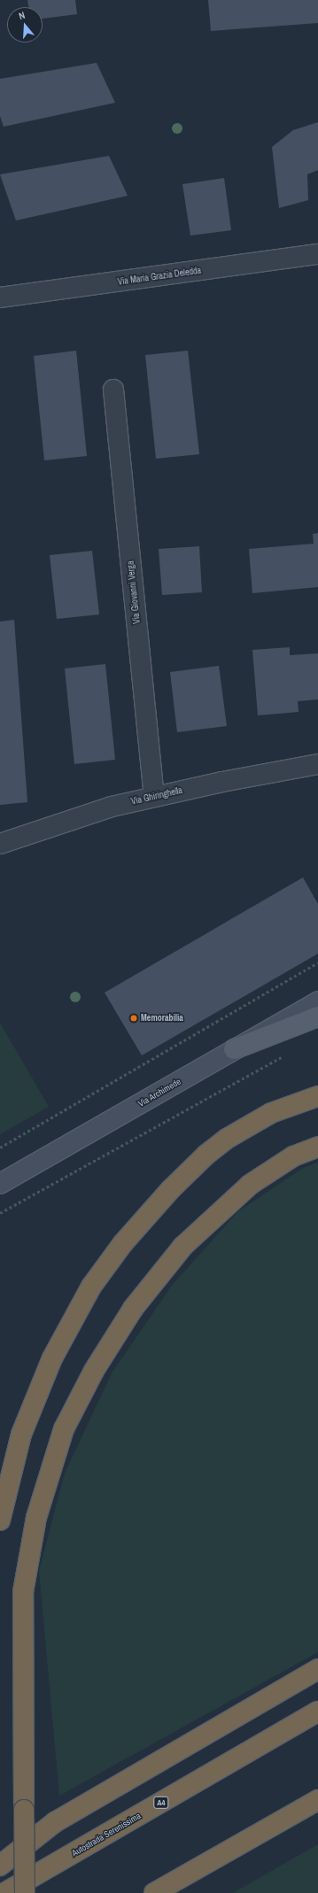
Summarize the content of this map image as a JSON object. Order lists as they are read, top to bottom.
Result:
{
  "streets": {
    "highway": ["A4", "Autostrada Serenissima"],
    "street": [
      "Via Maria Grazia Deledda",
      "Via Giovanni Verga",
      "Via Ghiringhella",
      "Via Archimede"
    ]
  },
  "crossings": [
    ["Via Giovanni Verga", "Via Ghiringhella"]
  ],
  "places": ["Memorabilia"],
  "north": "top"
}
